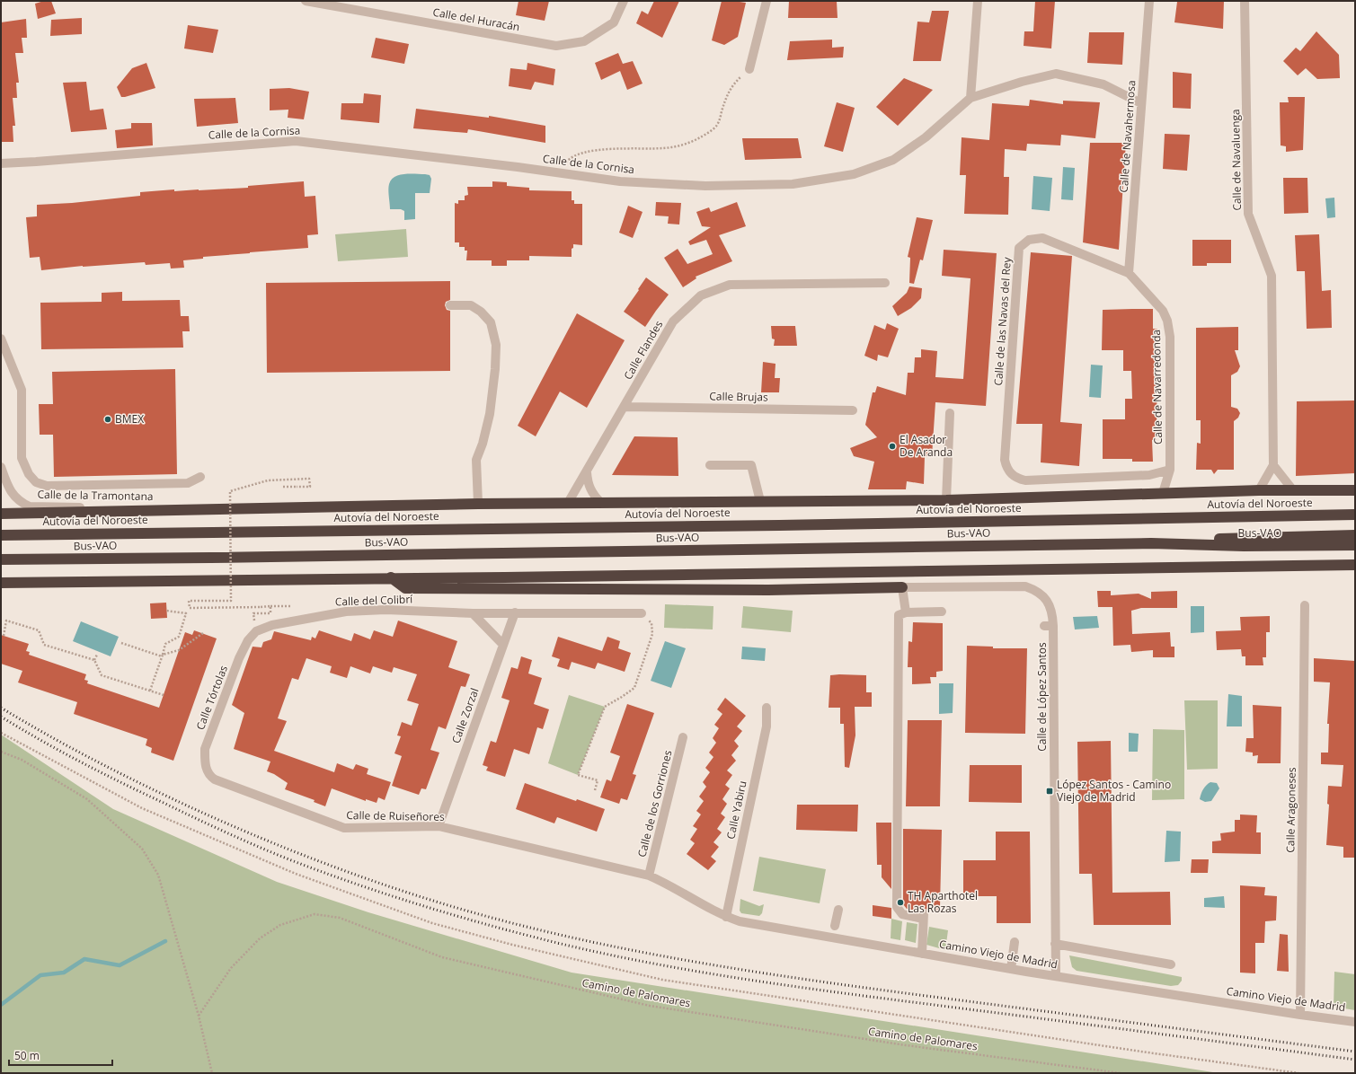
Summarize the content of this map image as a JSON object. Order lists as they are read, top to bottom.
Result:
{
  "streets": {
    "highway": ["Autovía del Noroeste", "Bus-VAO"],
    "street": [
      "Calle del Huracán",
      "Calle de la Cornisa",
      "Calle de Navahermosa",
      "Calle de Navaluenga",
      "Calle de las Navas del Rey",
      "Calle Flandes",
      "Calle de Navarredonda",
      "Calle Brujas",
      "Calle de la Tramontana",
      "Calle del Colibrí",
      "Calle de López Santos",
      "Calle Tórtolas",
      "Calle Zorzal",
      "Calle de los Gorriones",
      "Calle Yabiru",
      "Calle Aragoneses",
      "Calle de Ruiseñores",
      "Camino Viejo de Madrid"
    ],
    "path": ["Camino de Palomares"]
  },
  "crossings": [
    ["Calle de la Cornisa", "Calle de Navahermosa"],
    ["Calle de Navahermosa", "Calle de las Navas del Rey"],
    ["Calle de Navahermosa", "Calle de Navarredonda"],
    ["Calle de las Navas del Rey", "Calle de Navarredonda"],
    ["Calle Flandes", "Calle Brujas"],
    ["Calle del Colibrí", "Calle Tórtolas"],
    ["Calle del Colibrí", "Calle Zorzal"],
    ["Calle de López Santos", "Camino Viejo de Madrid"],
    ["Calle Tórtolas", "Calle de Ruiseñores"],
    ["Calle Zorzal", "Calle de Ruiseñores"],
    ["Calle de los Gorriones", "Calle de Ruiseñores"],
    ["Calle de los Gorriones", "Camino Viejo de Madrid"],
    ["Calle Yabiru", "Camino Viejo de Madrid"],
    ["Calle Aragoneses", "Camino Viejo de Madrid"],
    ["Calle de Ruiseñores", "Camino Viejo de Madrid"]
  ],
  "places": {
    "other": ["BMEX", "El Asador De Aranda", "TH Aparthotel Las Rozas"],
    "transit": ["López Santos - Camino Viejo de Madrid"]
  },
  "scale_bar": "50 m"
}
